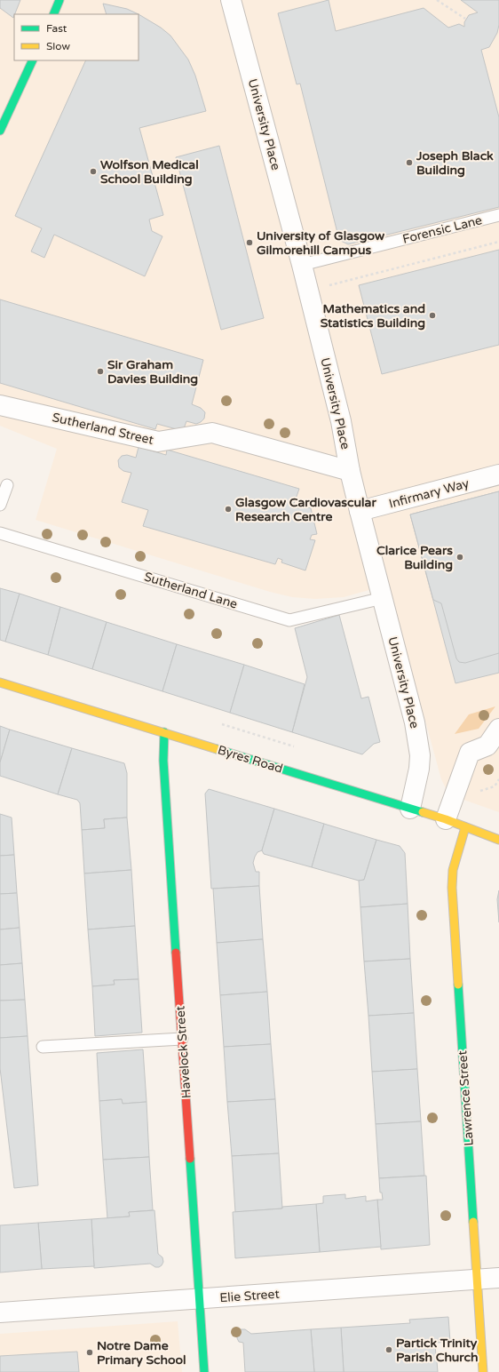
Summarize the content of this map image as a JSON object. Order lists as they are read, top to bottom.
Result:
{
  "streets": {
    "street": [
      "University Place",
      "Sutherland Street",
      "Infirmary Way",
      "Byres Road",
      "Havelock Street",
      "Lawrence Street",
      "Elie Street"
    ],
    "lane": ["Forensic Lane", "Sutherland Lane"]
  },
  "crossings": [
    ["University Place", "Forensic Lane"],
    ["University Place", "Sutherland Street"],
    ["University Place", "Infirmary Way"],
    ["University Place", "Sutherland Lane"],
    ["University Place", "Byres Road"],
    ["Byres Road", "Havelock Street"],
    ["Byres Road", "Lawrence Street"],
    ["Havelock Street", "Elie Street"],
    ["Lawrence Street", "Elie Street"]
  ],
  "places": [
    "Joseph Black Building",
    "Wolfson Medical School Building",
    "University of Glasgow Gilmorehill Campus",
    "Mathematics and Statistics Building",
    "Sir Graham Davies Building",
    "Glasgow Cardiovascular Research Centre",
    "Clarice Pears Building",
    "Partick Trinity Parish Church",
    "Notre Dame Primary School"
  ],
  "legend": ["Fast", "Slow"]
}
